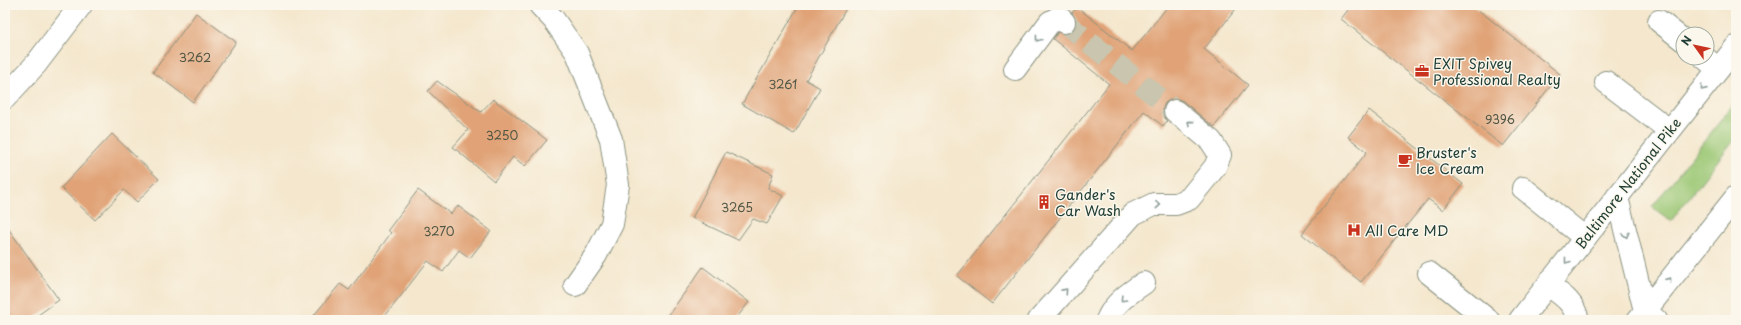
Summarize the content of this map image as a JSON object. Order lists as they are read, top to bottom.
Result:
{
  "streets": {
    "main road": ["Baltimore National Pike"]
  },
  "one_way": ["Baltimore National Pike"],
  "places": {
    "office": ["EXIT Spivey Professional Realty"],
    "cafe": ["Bruster's Ice Cream"],
    "building": ["Gander's Car Wash"],
    "hospital": ["All Care MD"]
  },
  "house_numbers": [
    "3262",
    "3261",
    "9396",
    "3250",
    "3265",
    "3270"
  ],
  "north": "top left"
}
